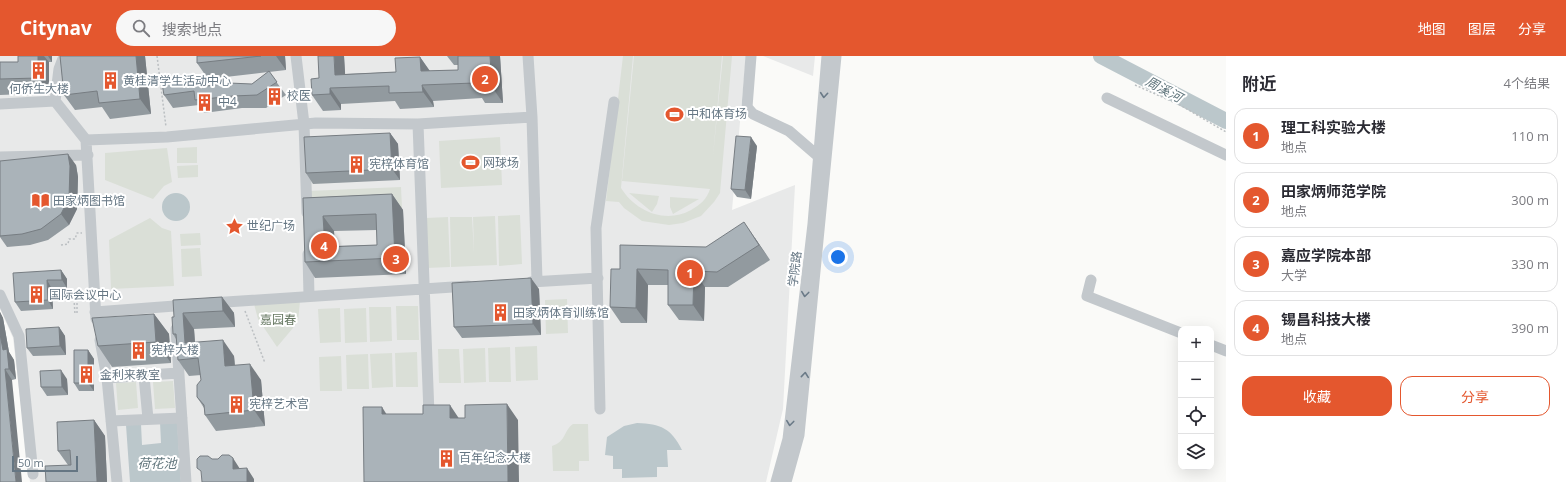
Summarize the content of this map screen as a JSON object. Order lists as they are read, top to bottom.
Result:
{
  "streets": {
    "street": ["学院路"]
  },
  "water": ["周溪河", "荷花池"],
  "parks": ["嘉园春"],
  "places": {
    "building": [
      "何侨生大楼",
      "黄桂清学生活动中心",
      "校医",
      "中4",
      "宪梓体育馆",
      "国际会议中心",
      "田家炳体育训练馆",
      "宪梓大楼",
      "金利来教室",
      "宪梓艺术宫",
      "百年纪念大楼"
    ],
    "sports": ["中和体育场", "网球场"],
    "library": ["田家炳图书馆"],
    "place": ["世纪广场"]
  },
  "scale_bar": "50 m",
  "page": {
    "header": "Citynav",
    "search": "搜索地点",
    "nav": ["地图", "图层", "分享"],
    "heading": ["附近", "4个结果"],
    "pins": [
      "2",
      "4",
      "3",
      "1"
    ],
    "list": [
      {
        "mark": "1",
        "name": "理工科实验大楼",
        "note": "地点",
        "value": "110 m"
      },
      {
        "mark": "2",
        "name": "田家炳师范学院",
        "note": "地点",
        "value": "300 m"
      },
      {
        "mark": "3",
        "name": "嘉应学院本部",
        "note": "大学",
        "value": "330 m"
      },
      {
        "mark": "4",
        "name": "锡昌科技大楼",
        "note": "地点",
        "value": "390 m"
      }
    ],
    "map_buttons": ["+", "−"],
    "buttons": ["收藏", "分享"],
    "scale": "50 m"
  }
}
